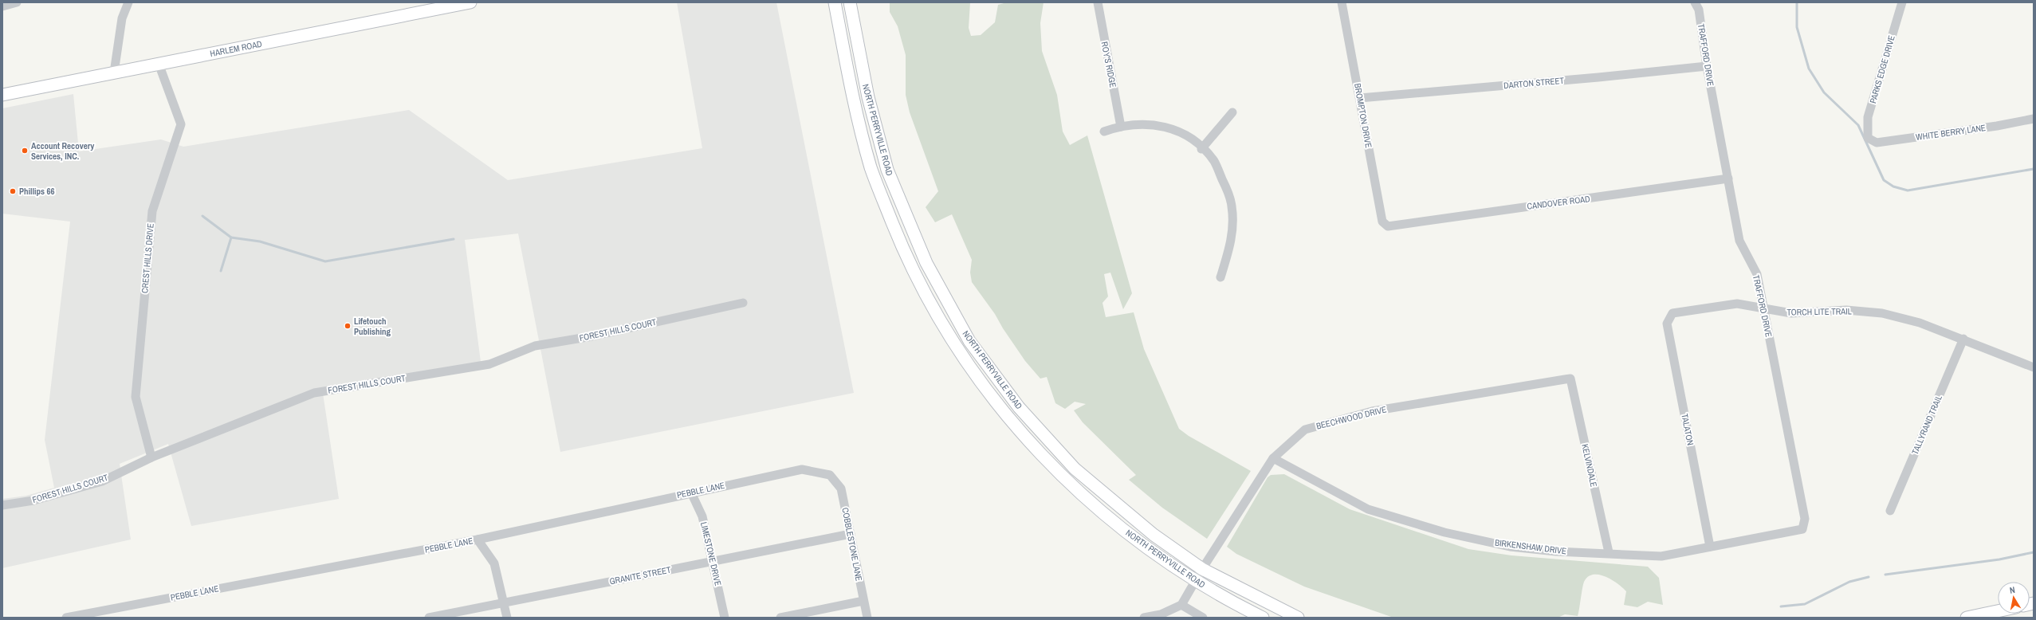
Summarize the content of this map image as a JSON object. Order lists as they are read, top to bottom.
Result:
{
  "streets": {
    "main road": ["HARLEM ROAD", "NORTH PERRYVILLE ROAD"],
    "street": [
      "TRAFFORD DRIVE",
      "ROY'S RIDGE",
      "PARKS EDGE DRIVE",
      "DARTON STREET",
      "BROMPTON DRIVE",
      "WHITE BERRY LANE",
      "CANDOVER ROAD",
      "CREST HILLS DRIVE",
      "TORCH LITE TRAIL",
      "FOREST HILLS COURT",
      "BEECHWOOD DRIVE",
      "TALLYRAND TRAIL",
      "TALATON",
      "KELVINDALE",
      "PEBBLE LANE",
      "COBBLESTONE LANE",
      "BIRKENSHAW DRIVE",
      "LIMESTONE DRIVE",
      "GRANITE STREET"
    ]
  },
  "crossings": [
    ["HARLEM ROAD", "CREST HILLS DRIVE"],
    ["TRAFFORD DRIVE", "DARTON STREET"],
    ["TRAFFORD DRIVE", "CANDOVER ROAD"],
    ["TRAFFORD DRIVE", "TORCH LITE TRAIL"],
    ["TRAFFORD DRIVE", "BIRKENSHAW DRIVE"],
    ["PARKS EDGE DRIVE", "WHITE BERRY LANE"],
    ["DARTON STREET", "BROMPTON DRIVE"],
    ["BROMPTON DRIVE", "CANDOVER ROAD"],
    ["NORTH PERRYVILLE ROAD", "BEECHWOOD DRIVE"],
    ["CREST HILLS DRIVE", "FOREST HILLS COURT"],
    ["TORCH LITE TRAIL", "TALLYRAND TRAIL"],
    ["TORCH LITE TRAIL", "TALATON"],
    ["BEECHWOOD DRIVE", "KELVINDALE"],
    ["BEECHWOOD DRIVE", "BIRKENSHAW DRIVE"],
    ["TALATON", "BIRKENSHAW DRIVE"],
    ["KELVINDALE", "BIRKENSHAW DRIVE"],
    ["PEBBLE LANE", "COBBLESTONE LANE"],
    ["PEBBLE LANE", "LIMESTONE DRIVE"],
    ["COBBLESTONE LANE", "GRANITE STREET"],
    ["LIMESTONE DRIVE", "GRANITE STREET"]
  ],
  "places": ["Account Recovery Services, INC.", "Phillips 66", "Lifetouch Publishing"],
  "north": "top"
}
